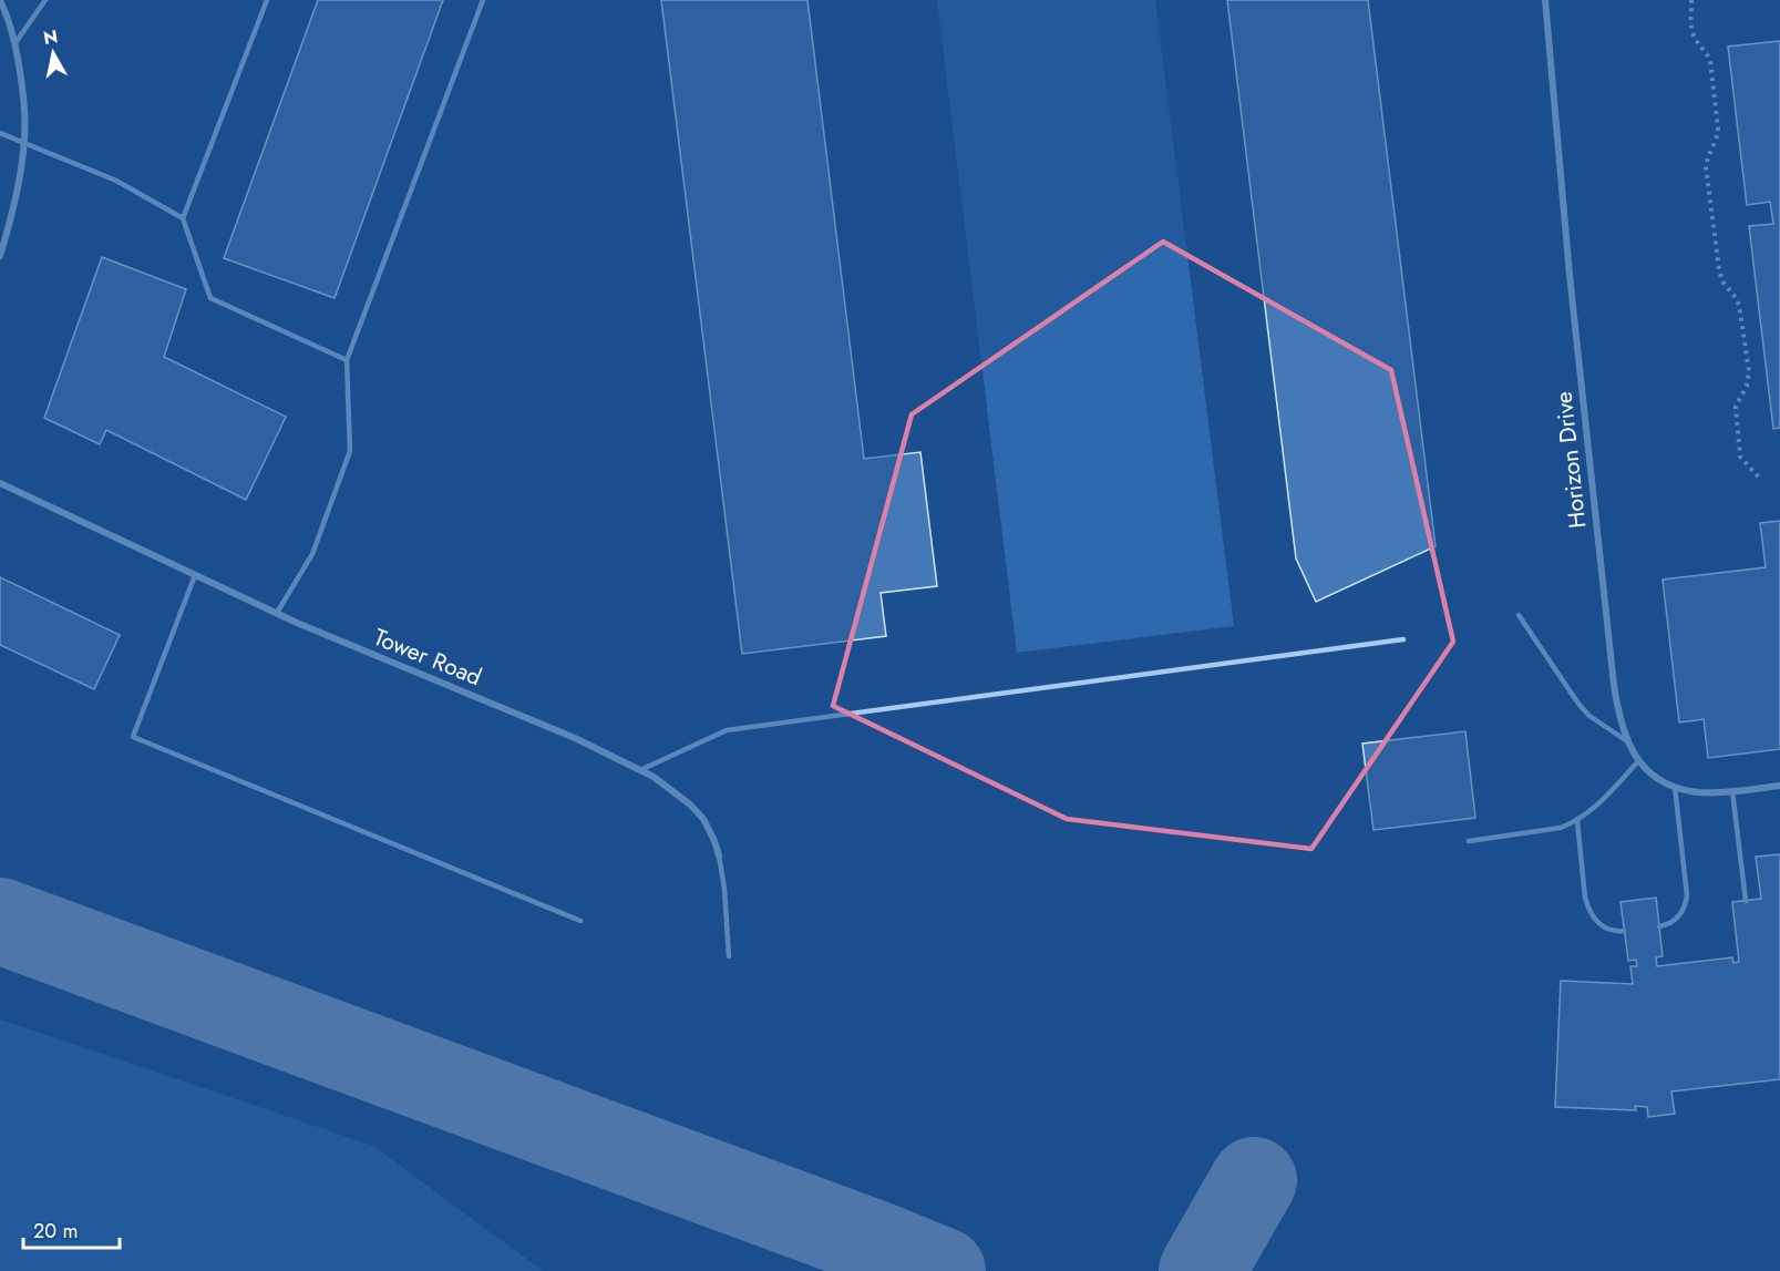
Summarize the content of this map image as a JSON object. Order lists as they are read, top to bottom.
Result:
{
  "streets": {
    "street": ["Horizon Drive", "Tower Road"]
  },
  "scale_bar": "20 m",
  "north": "top"
}
